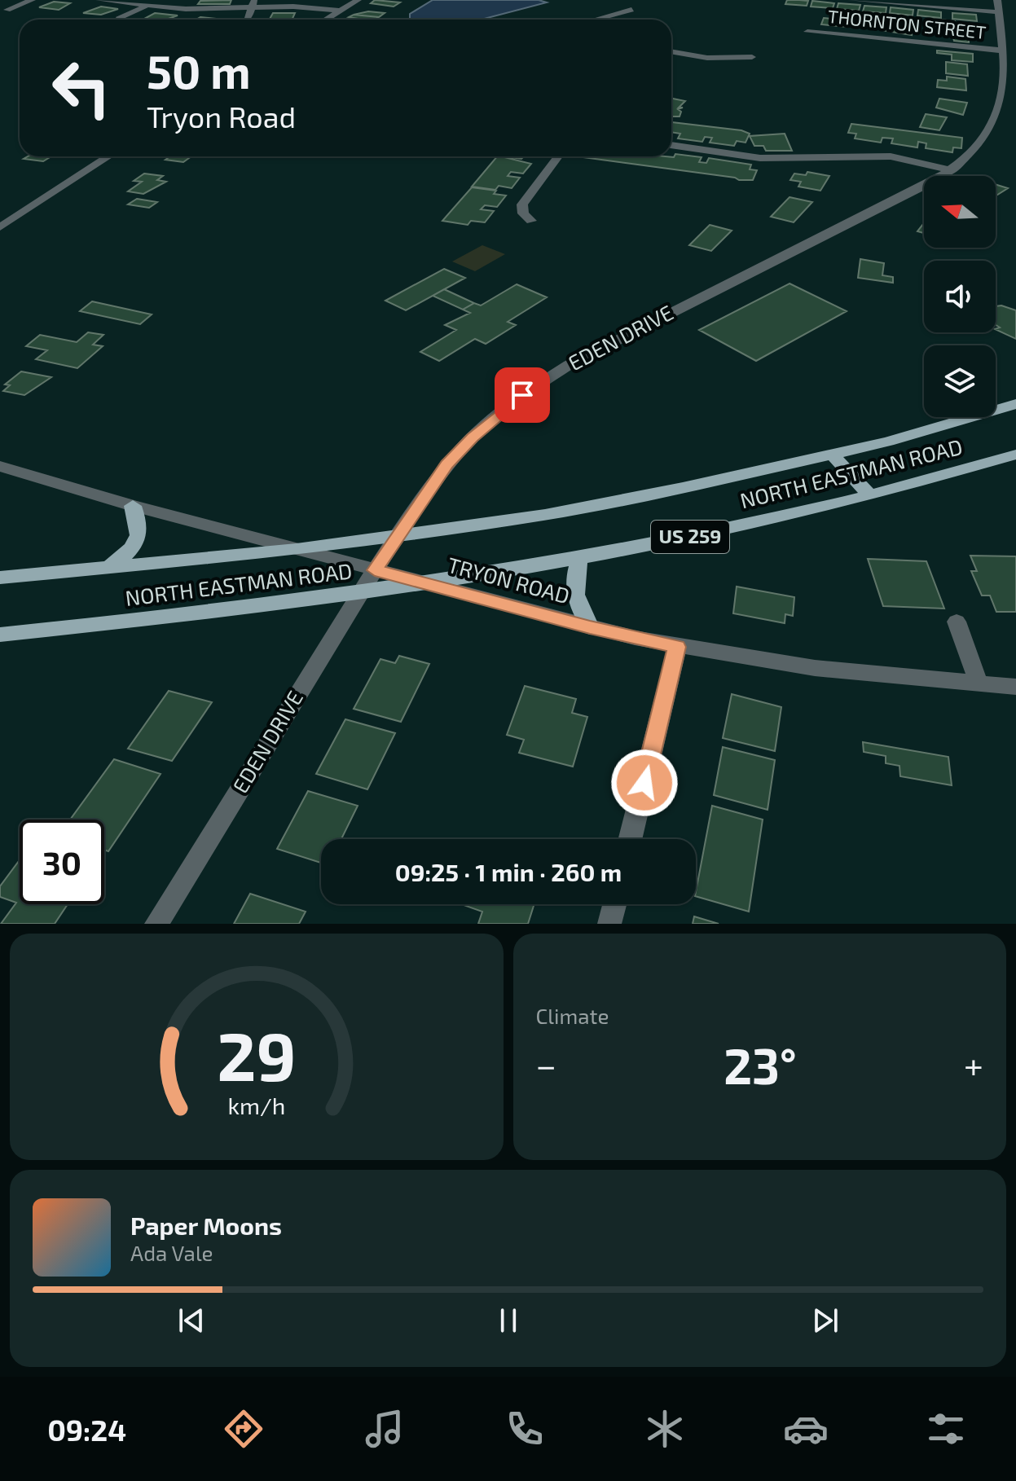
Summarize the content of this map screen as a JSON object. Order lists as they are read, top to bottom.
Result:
{
  "streets": {
    "main road": ["NORTH EASTMAN ROAD", "US 259"],
    "street": ["THORNTON STREET", "EDEN DRIVE", "TRYON ROAD"]
  },
  "crossings": [
    ["THORNTON STREET", "EDEN DRIVE"],
    ["EDEN DRIVE", "NORTH EASTMAN ROAD"],
    ["EDEN DRIVE", "TRYON ROAD"],
    ["NORTH EASTMAN ROAD", "TRYON ROAD"]
  ],
  "north": "left",
  "page": {
    "turn": ["50 m", "Tryon Road"],
    "limit": "30",
    "trip": "09:25 · 1 min · 260 m",
    "tile": "Climate",
    "heat": ["−", "23°", "+"],
    "song": ["Paper Moons", "Ada Vale"],
    "tabs": "09:24",
    "gauge": ["29", "km/h"]
  }
}
